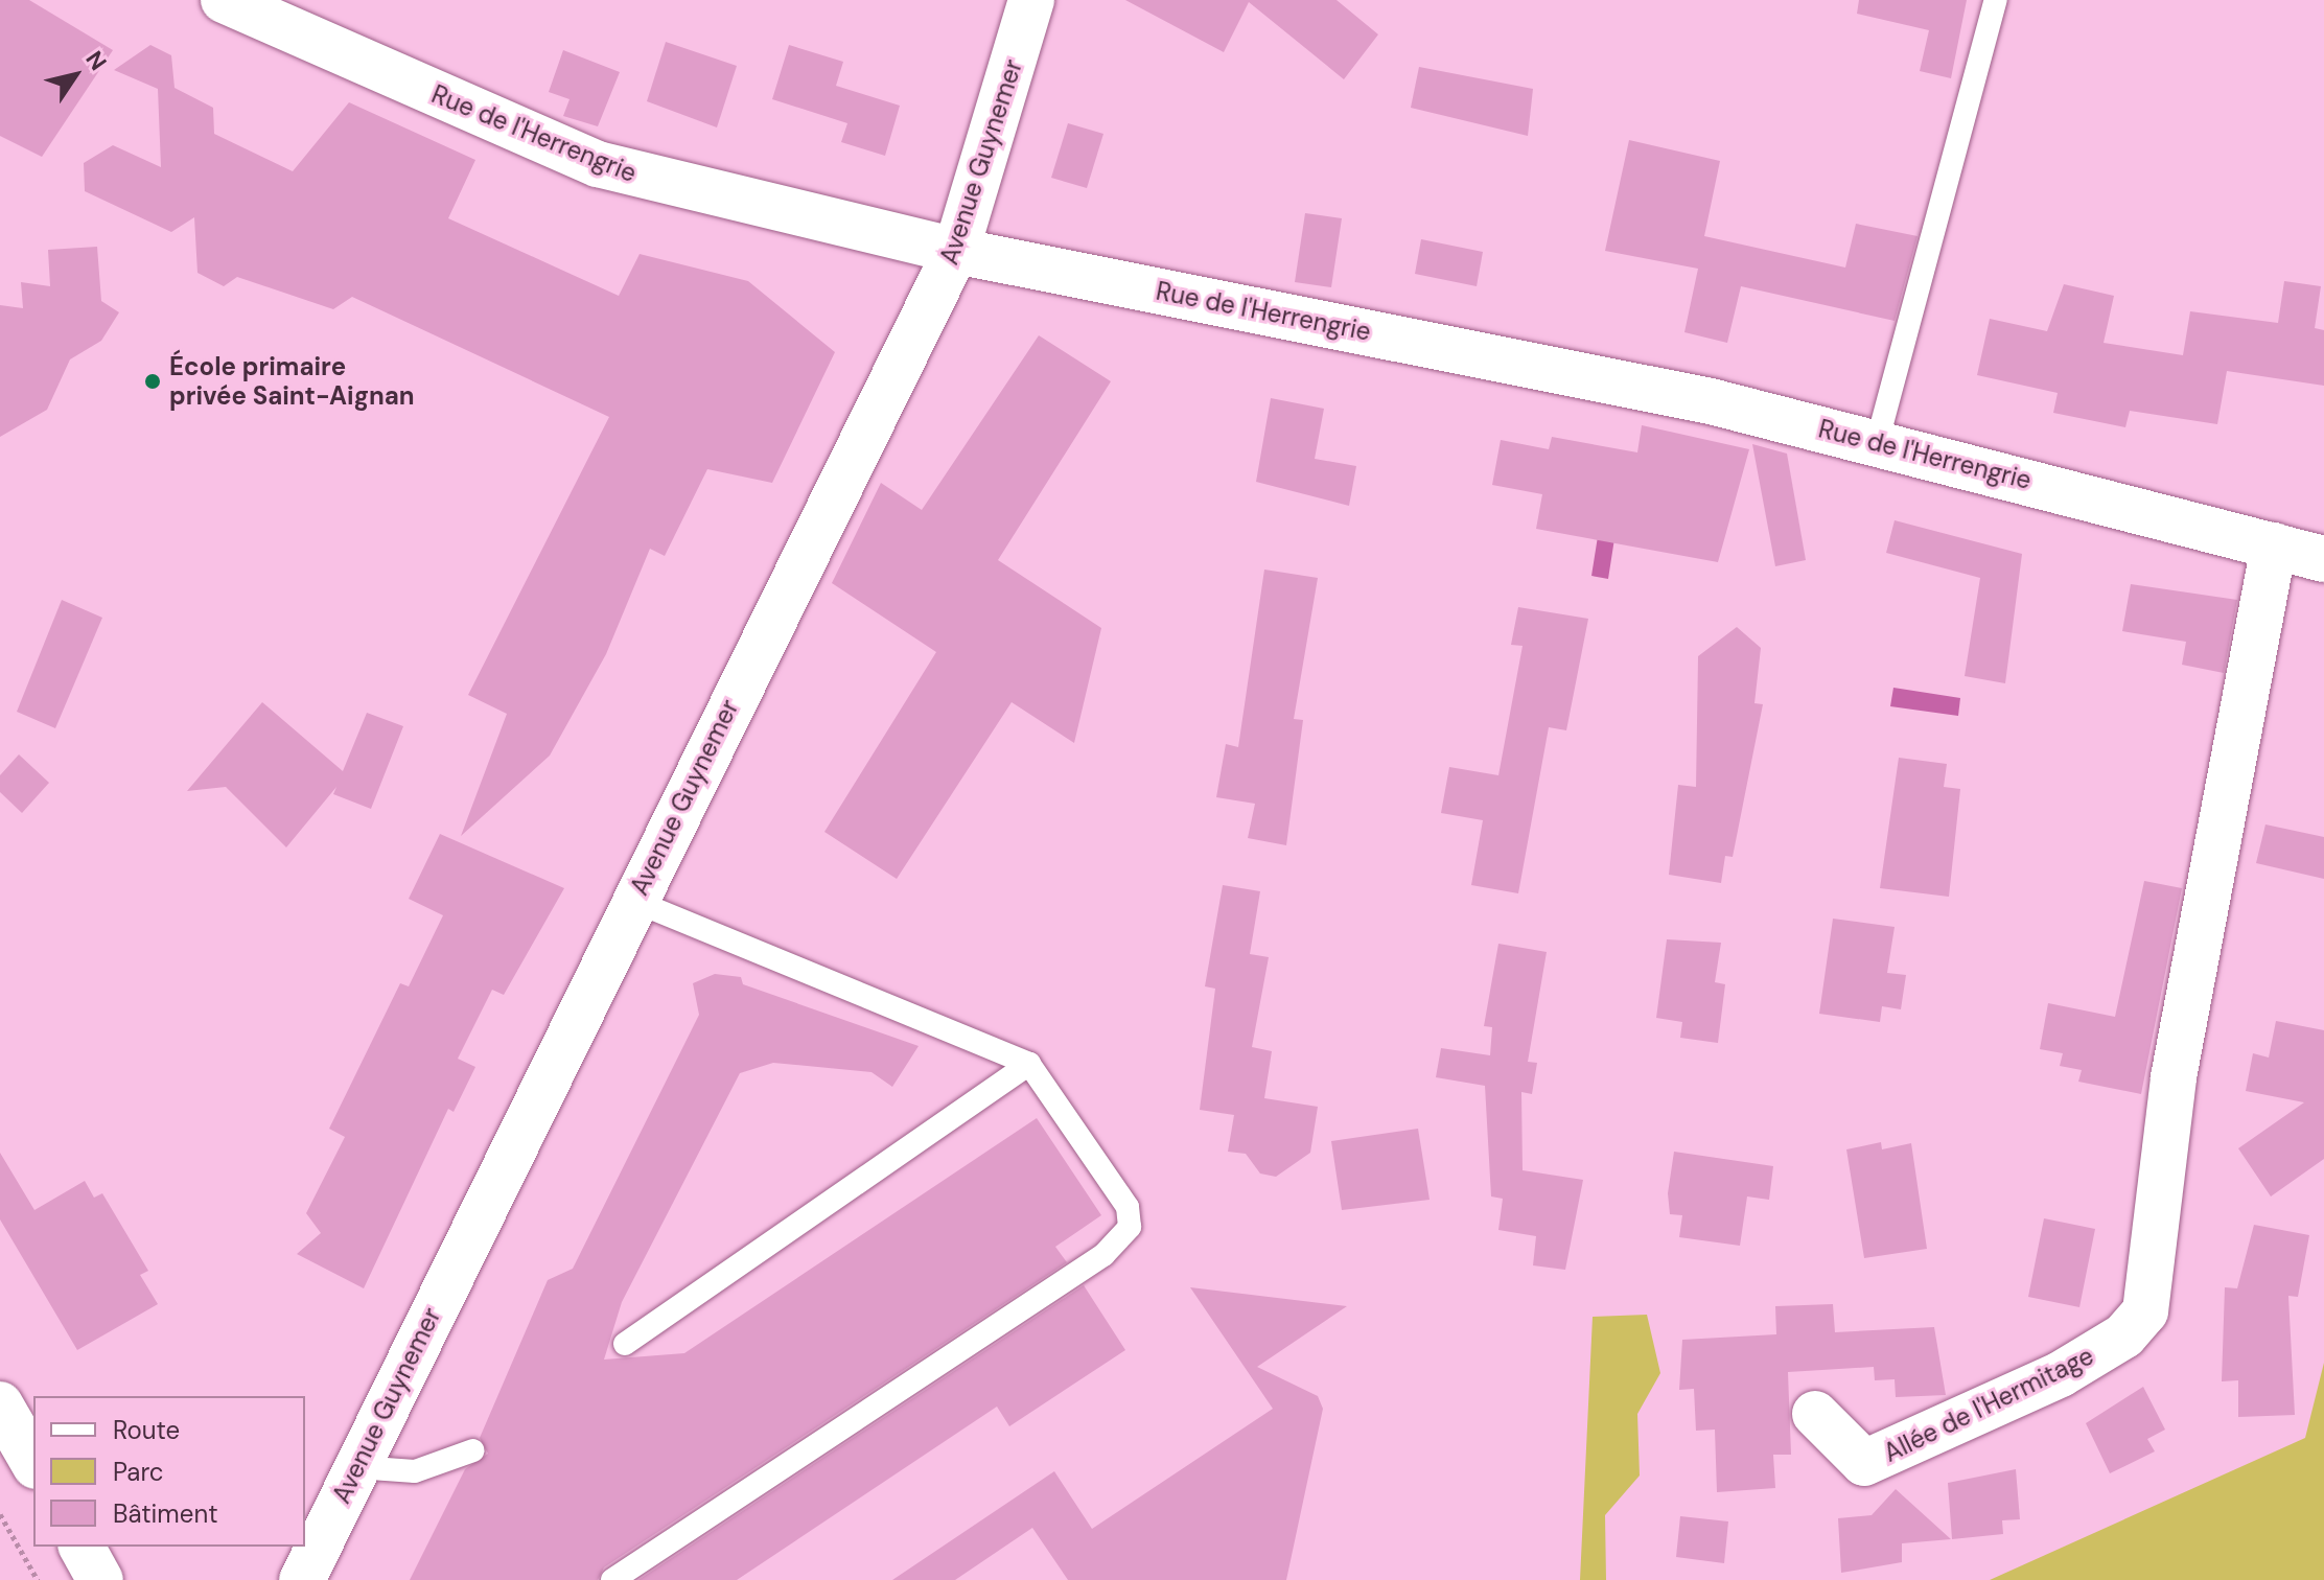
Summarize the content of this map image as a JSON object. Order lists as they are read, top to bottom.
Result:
{
  "streets": {
    "street": ["Rue de l'Herrengrie", "Avenue Guynemer", "Allée de l'Hermitage"]
  },
  "crossings": [
    ["Rue de l'Herrengrie", "Avenue Guynemer"],
    ["Rue de l'Herrengrie", "Allée de l'Hermitage"]
  ],
  "places": ["École primaire privée Saint-Aignan"],
  "legend": ["Route", "Parc", "Bâtiment"],
  "north": "top right"
}
